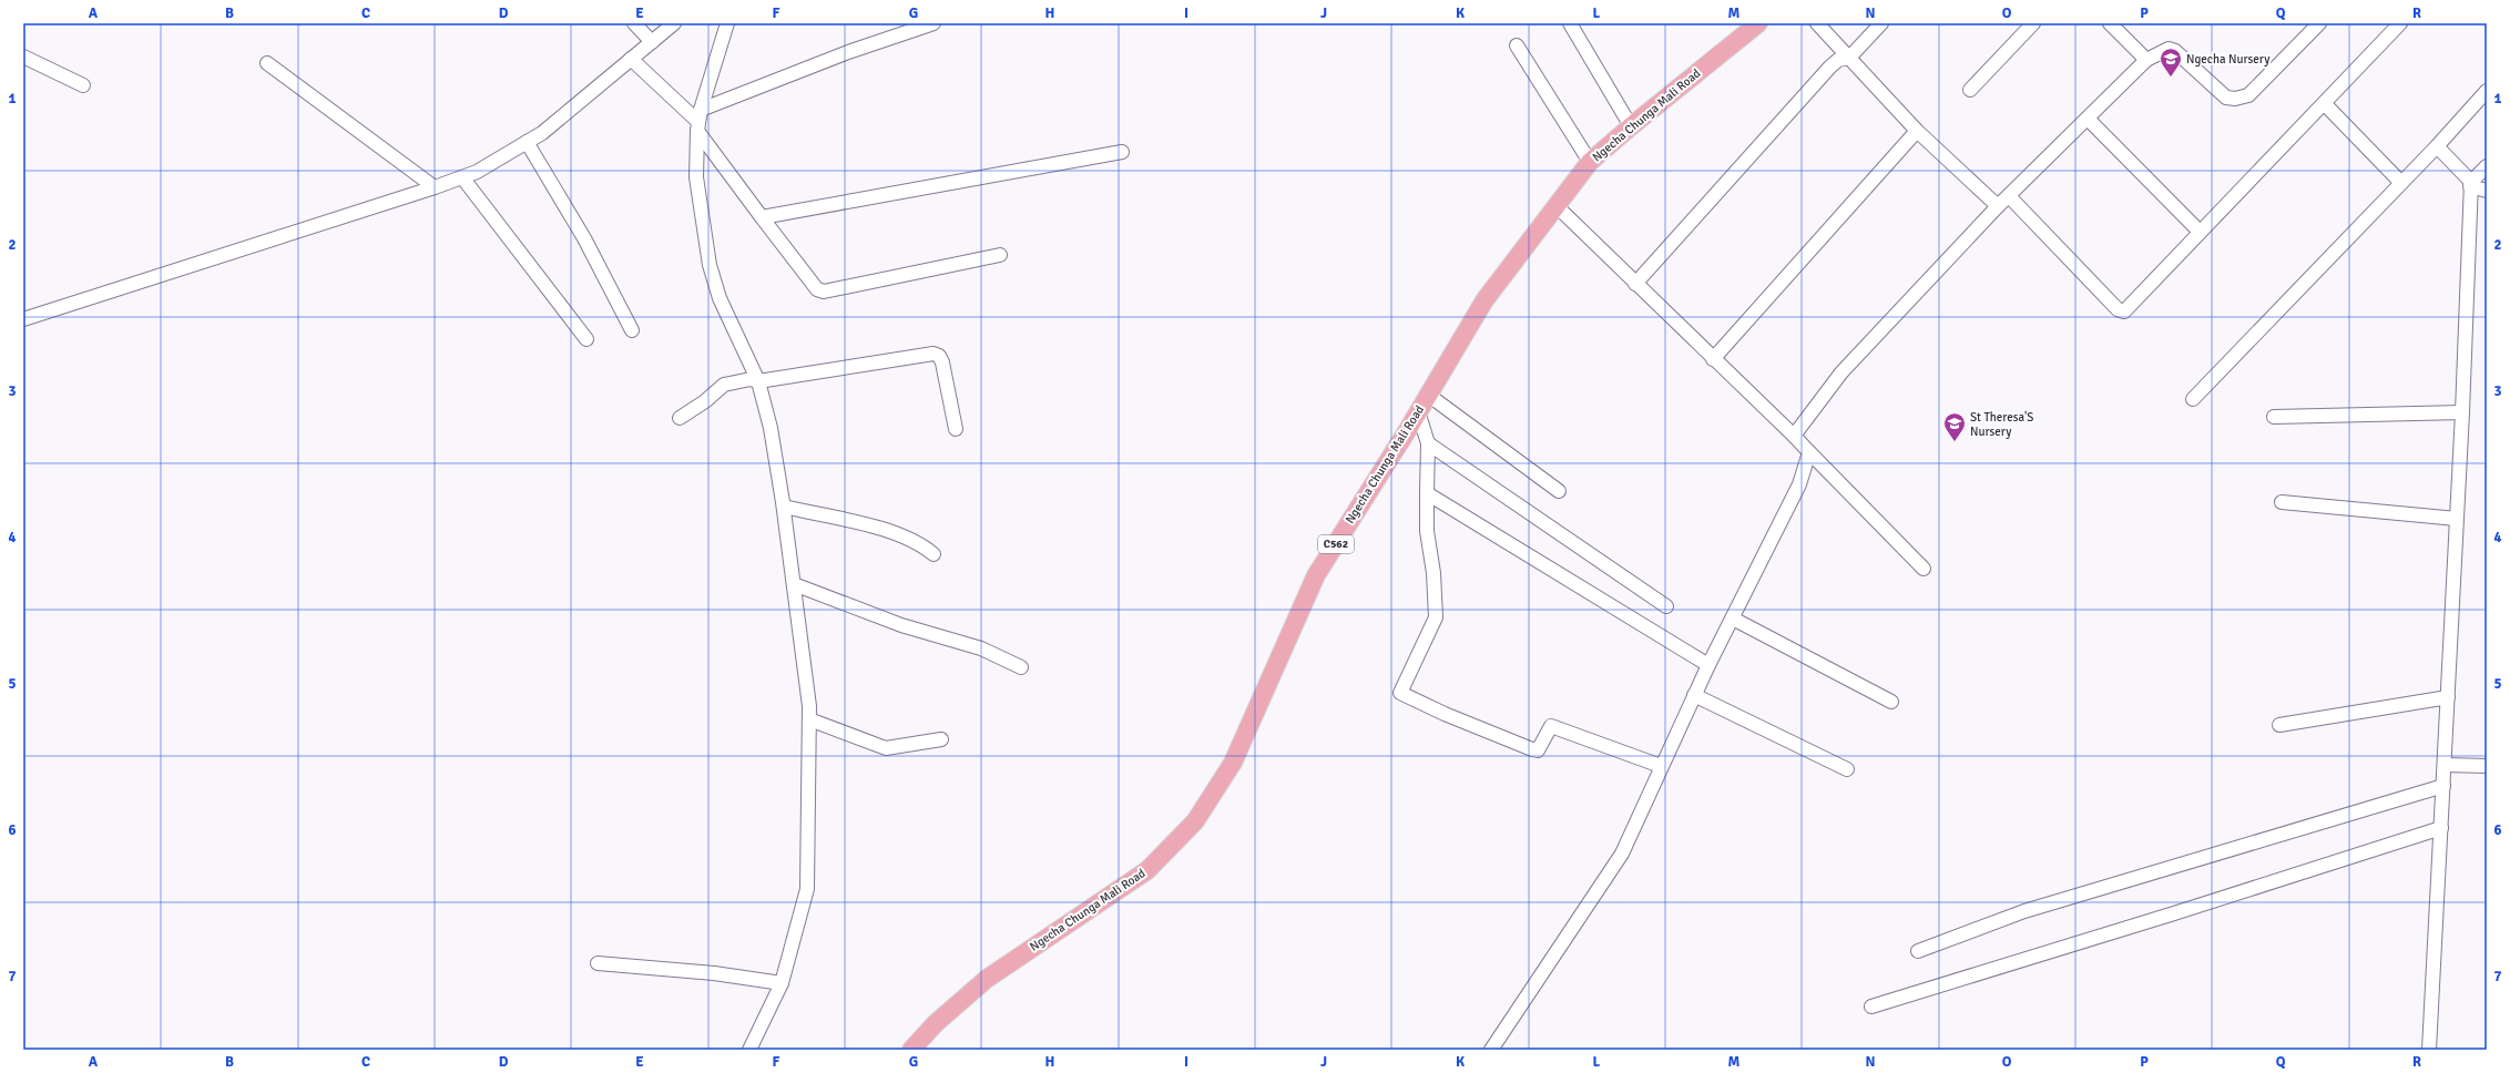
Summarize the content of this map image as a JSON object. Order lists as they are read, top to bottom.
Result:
{
  "streets": {
    "main road": ["Ngecha Chunga Mali Road", "C562"]
  },
  "places": {
    "school or university": ["Ngecha Nursery", "St Theresa'S Nursery"]
  },
  "grid": {
    "columns": [
      "A",
      "B",
      "C",
      "D",
      "E",
      "F",
      "G",
      "H",
      "I",
      "J",
      "K",
      "L",
      "M",
      "N",
      "O",
      "P",
      "Q",
      "R"
    ],
    "rows": [
      "1",
      "2",
      "3",
      "4",
      "5",
      "6",
      "7"
    ]
  }
}
